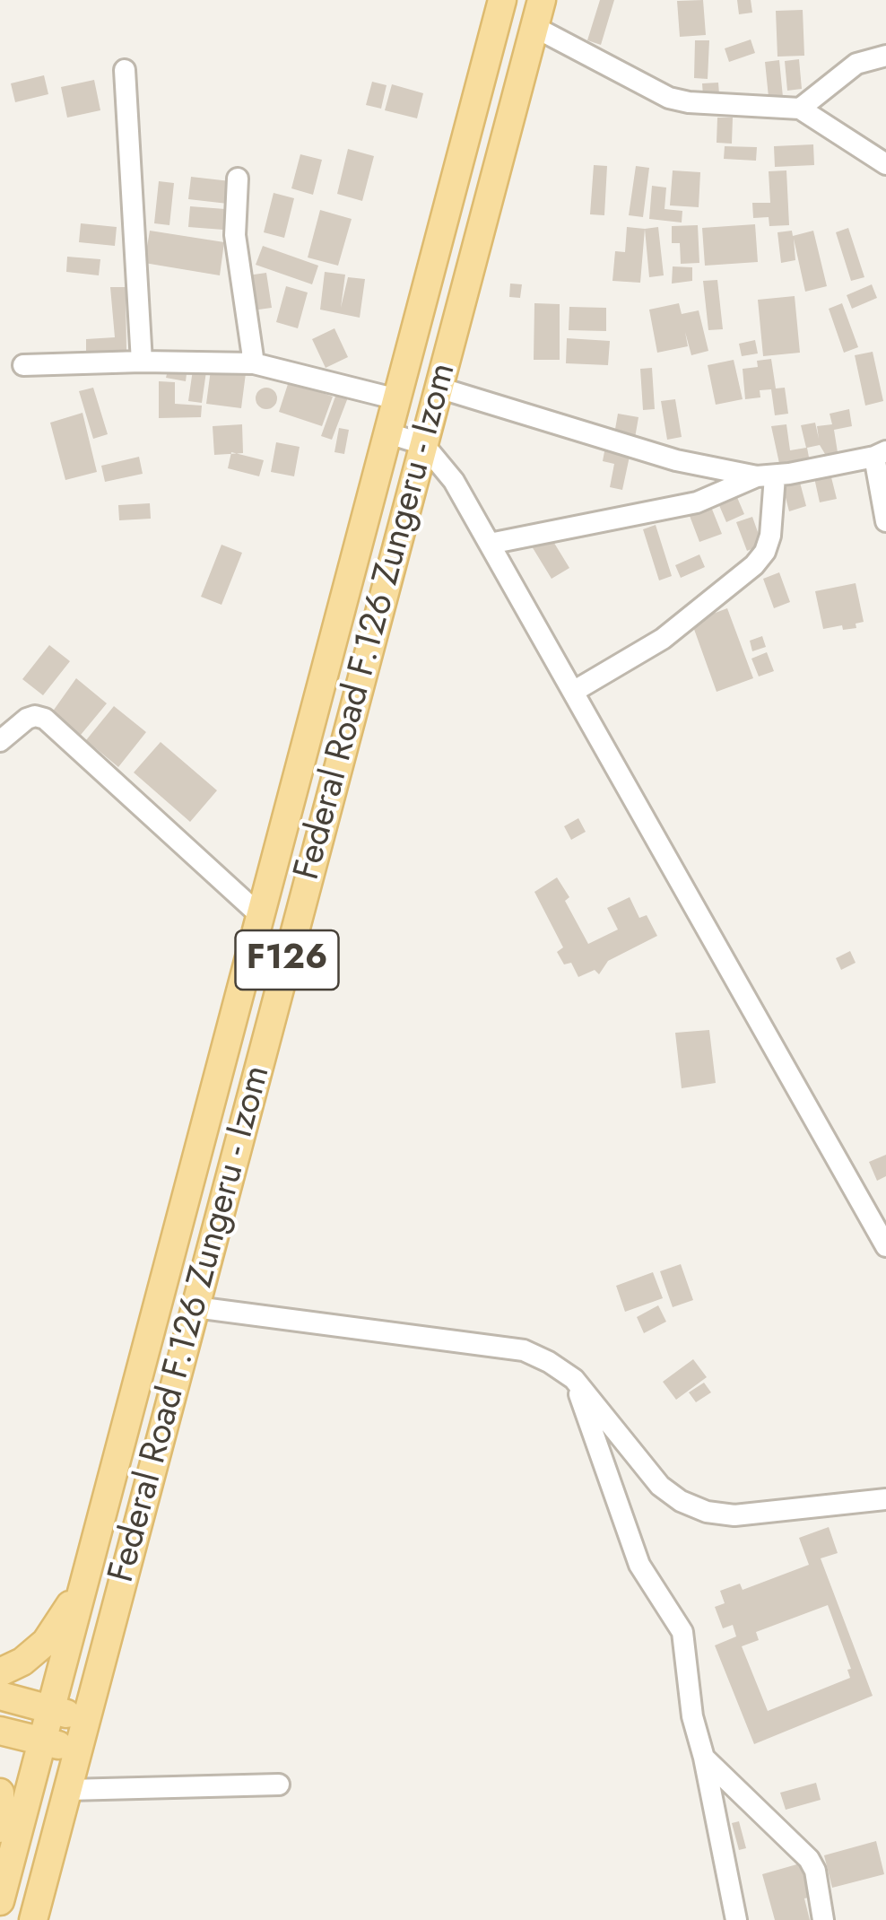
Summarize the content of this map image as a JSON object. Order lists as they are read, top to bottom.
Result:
{
  "streets": {
    "main road": ["Federal Road F.126 Zungeru - Izom", "F126"]
  }
}
